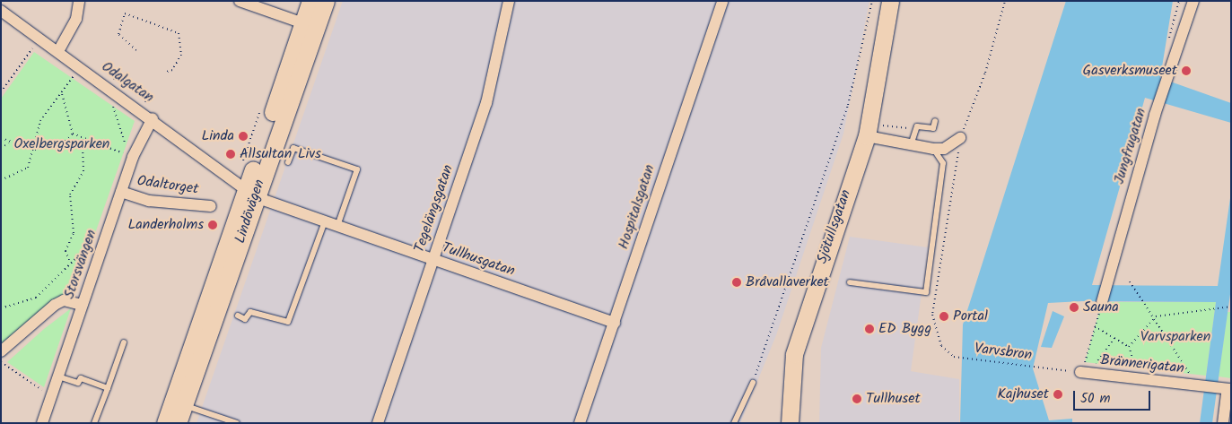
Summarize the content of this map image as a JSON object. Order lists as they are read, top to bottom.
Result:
{
  "streets": {
    "main road": ["Lindövägen", "Sjötullsgatan"],
    "street": [
      "Odalgatan",
      "Jungfrugatan",
      "Odaltorget",
      "Hospitalsgatan",
      "Tegelängsgatan",
      "Tullhusgatan",
      "Storsvängen",
      "Brännerigatan"
    ],
    "path": ["Varvsbron"]
  },
  "crossings": [
    ["Odalgatan", "Lindövägen"],
    ["Odalgatan", "Tullhusgatan"],
    ["Odalgatan", "Storsvängen"],
    ["Odaltorget", "Storsvängen"],
    ["Hospitalsgatan", "Tullhusgatan"],
    ["Tegelängsgatan", "Tullhusgatan"],
    ["Lindövägen", "Tullhusgatan"],
    ["Varvsbron", "Brännerigatan"]
  ],
  "parks": ["Oxelbergsparken", "Varvsparken"],
  "places": [
    "Gasverksmuseet",
    "Linda",
    "Allsultan Livs",
    "Landerholms",
    "Bråvallaverket",
    "Sauna",
    "Portal",
    "ED Bygg",
    "Kajhuset",
    "Tullhuset"
  ],
  "scale_bar": "50 m"
}
